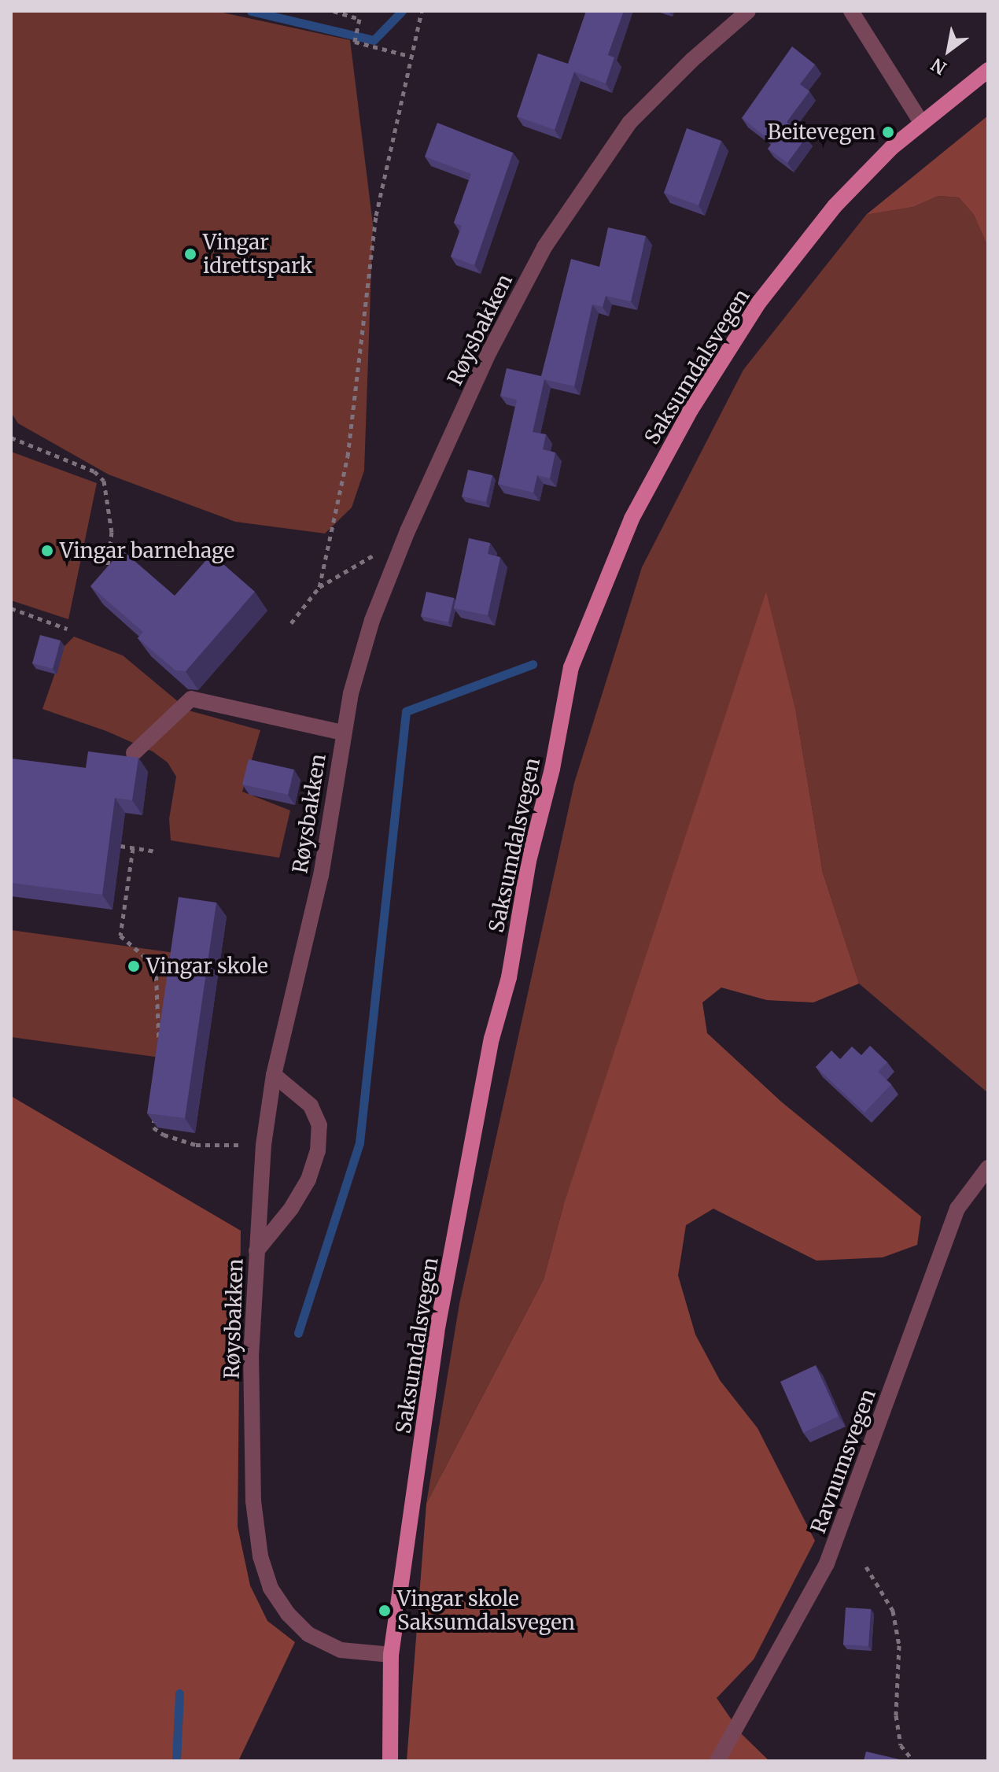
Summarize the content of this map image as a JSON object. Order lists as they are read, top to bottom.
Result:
{
  "streets": {
    "main road": ["Saksumdalsvegen"],
    "street": ["Røysbakken", "Ravnumsvegen"]
  },
  "crossings": [
    ["Røysbakken", "Saksumdalsvegen"]
  ],
  "places": [
    "Beitevegen",
    "Vingar idrettspark",
    "Vingar barnehage",
    "Vingar skole",
    "Vingar skole Saksumdalsvegen"
  ],
  "north": "bottom left"
}
